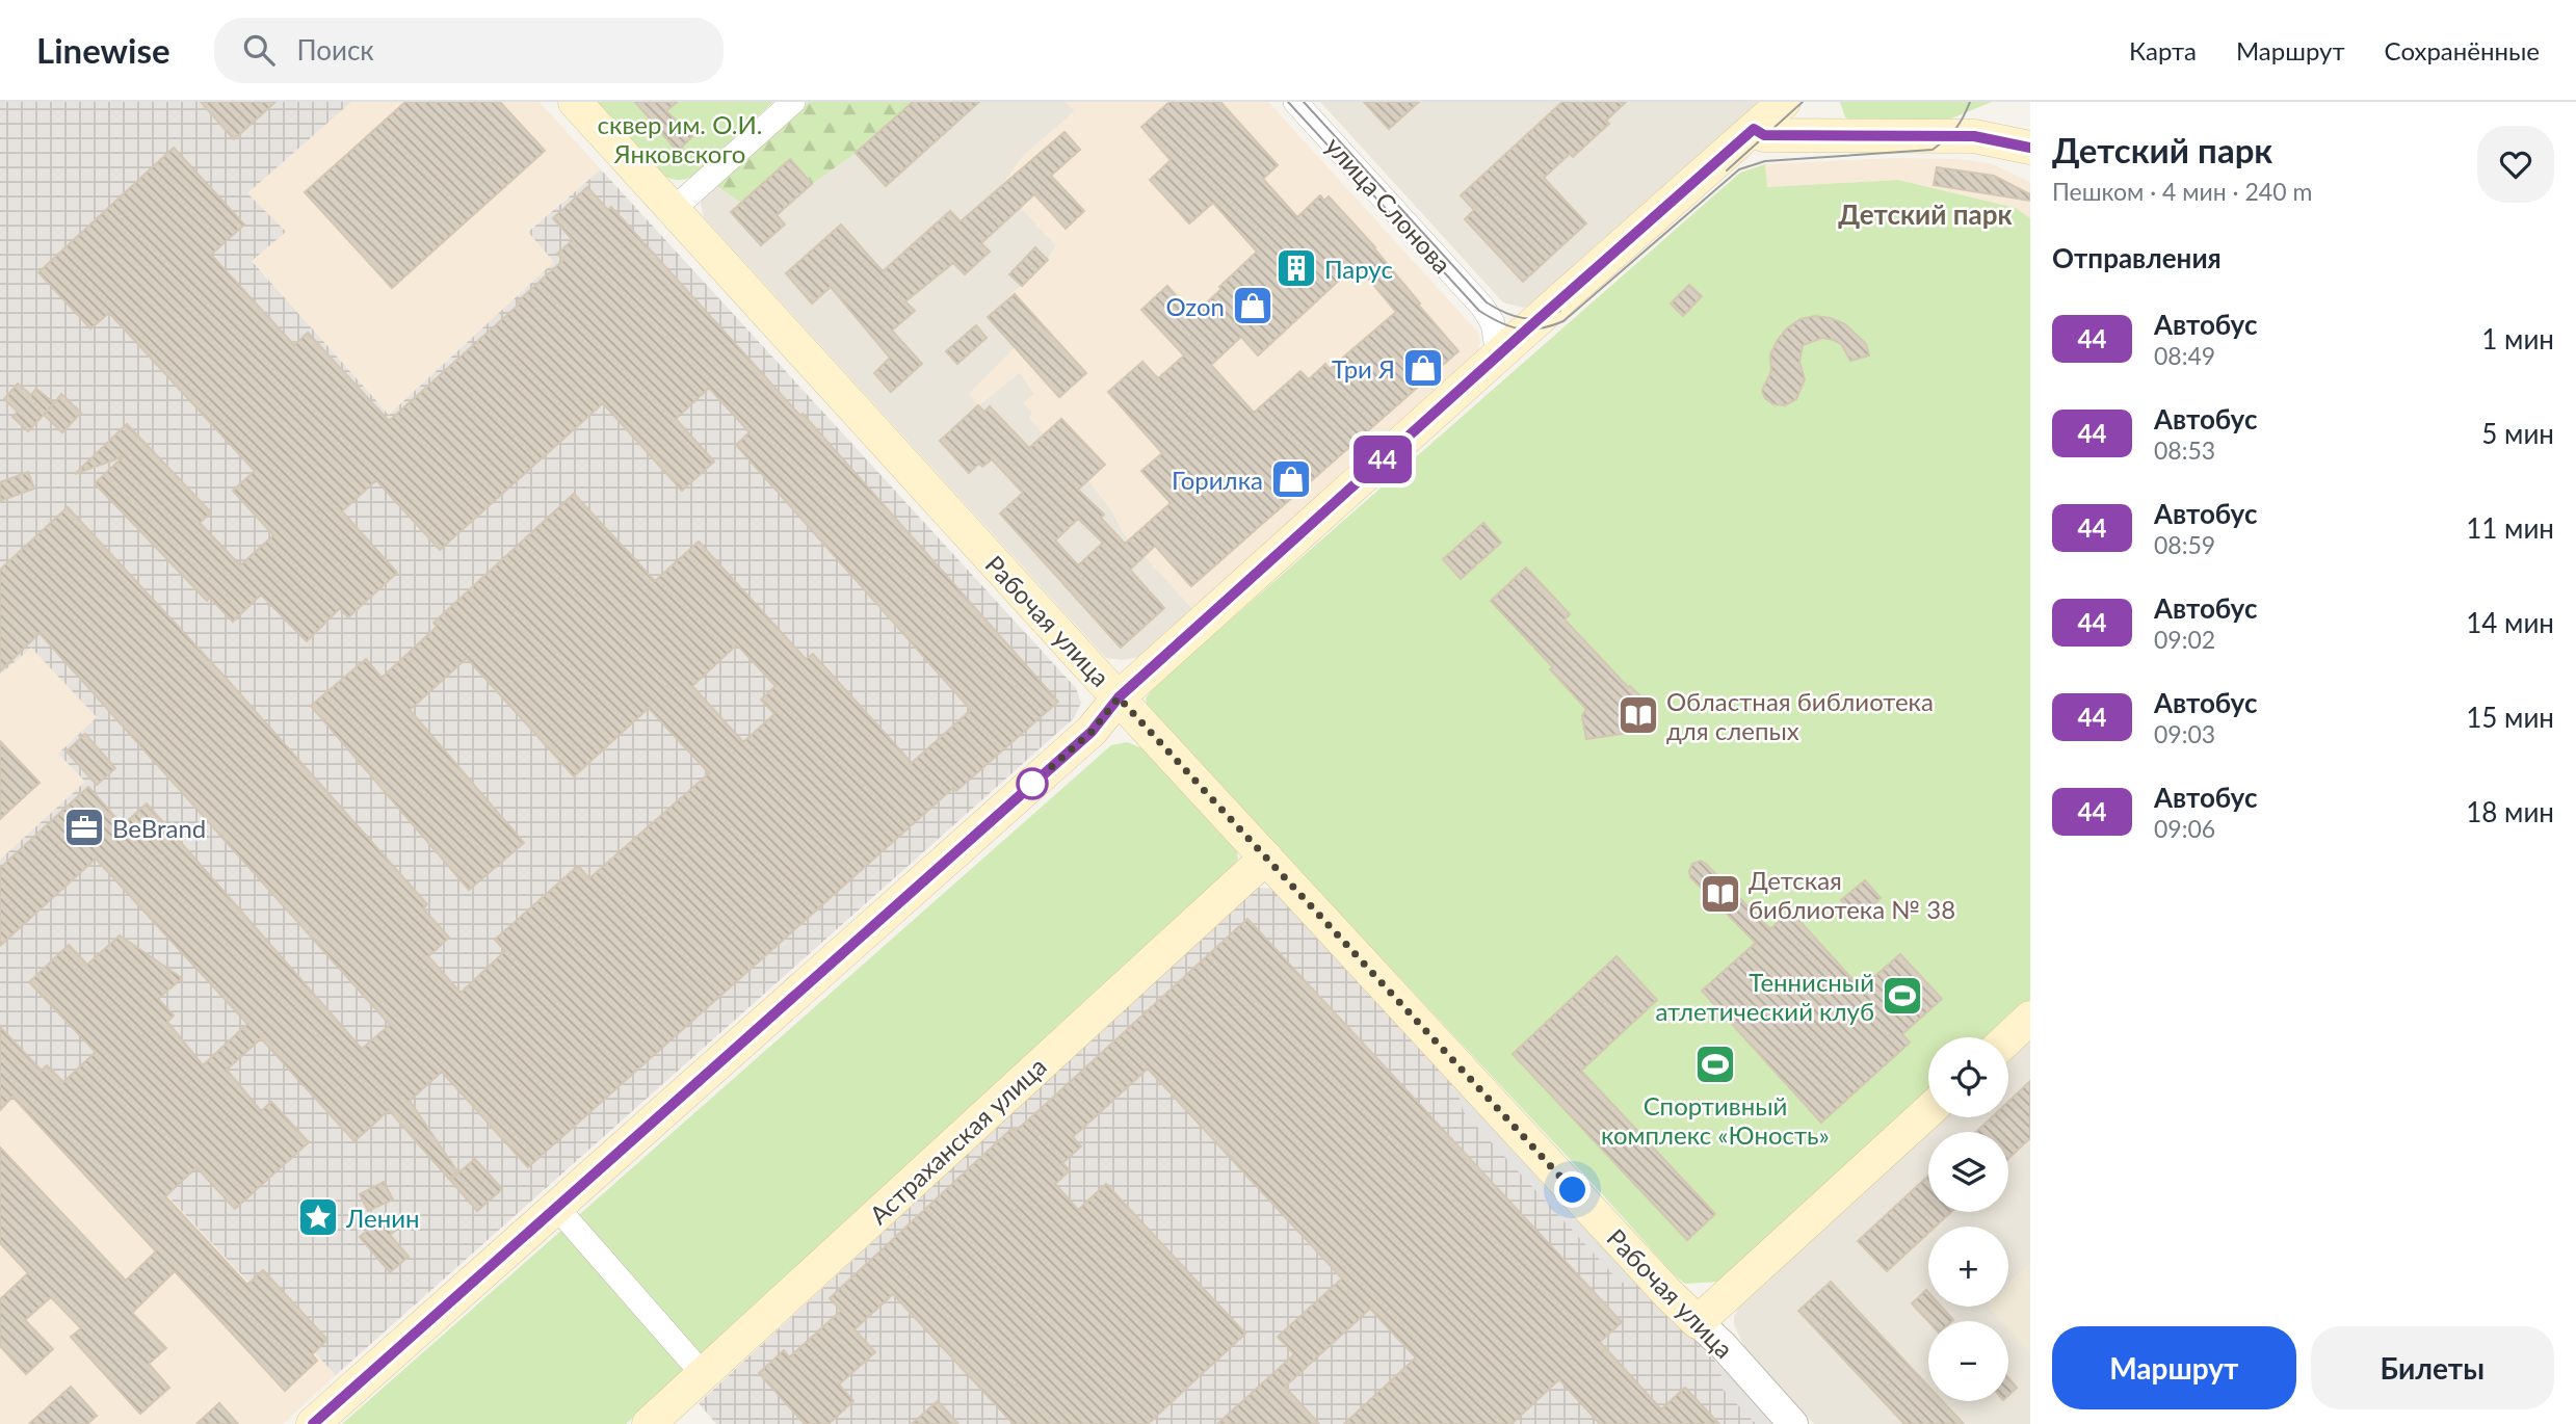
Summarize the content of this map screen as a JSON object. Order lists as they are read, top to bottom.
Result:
{
  "streets": {
    "main road": ["Рабочая улица", "Астраханская улица"],
    "street": ["улица Слонова"]
  },
  "crossings": [
    ["Рабочая улица", "Астраханская улица"]
  ],
  "districts": ["Детский парк"],
  "parks": ["сквер им. О.И. Янковского"],
  "places": {
    "building": ["Парус"],
    "shop": ["Ozon", "Три Я", "Горилка"],
    "library": ["Областная библиотека для слепых", "Детская библиотека № 38"],
    "office": ["BeBrand"],
    "sports": ["Теннисный атлетический клуб", "Спортивный комплекс «Юность»"],
    "place": ["Ленин"]
  },
  "lines": ["bus line 44"],
  "page": {
    "header": "Linewise",
    "search": "Поиск",
    "nav": ["Карта", "Маршрут", "Сохранённые"],
    "on_map": "44",
    "heading": [
      ["Детский парк", "Пешком · 4 мин · 240 m"],
      "Отправления"
    ],
    "list": [
      {
        "mark": "44",
        "name": "Автобус",
        "note": "08:49",
        "value": "1 мин"
      },
      {
        "mark": "44",
        "name": "Автобус",
        "note": "08:53",
        "value": "5 мин"
      },
      {
        "mark": "44",
        "name": "Автобус",
        "note": "08:59",
        "value": "11 мин"
      },
      {
        "mark": "44",
        "name": "Автобус",
        "note": "09:02",
        "value": "14 мин"
      },
      {
        "mark": "44",
        "name": "Автобус",
        "note": "09:03",
        "value": "15 мин"
      },
      {
        "mark": "44",
        "name": "Автобус",
        "note": "09:06",
        "value": "18 мин"
      }
    ],
    "map_buttons": ["+", "−"],
    "buttons": ["Маршрут", "Билеты"]
  }
}
